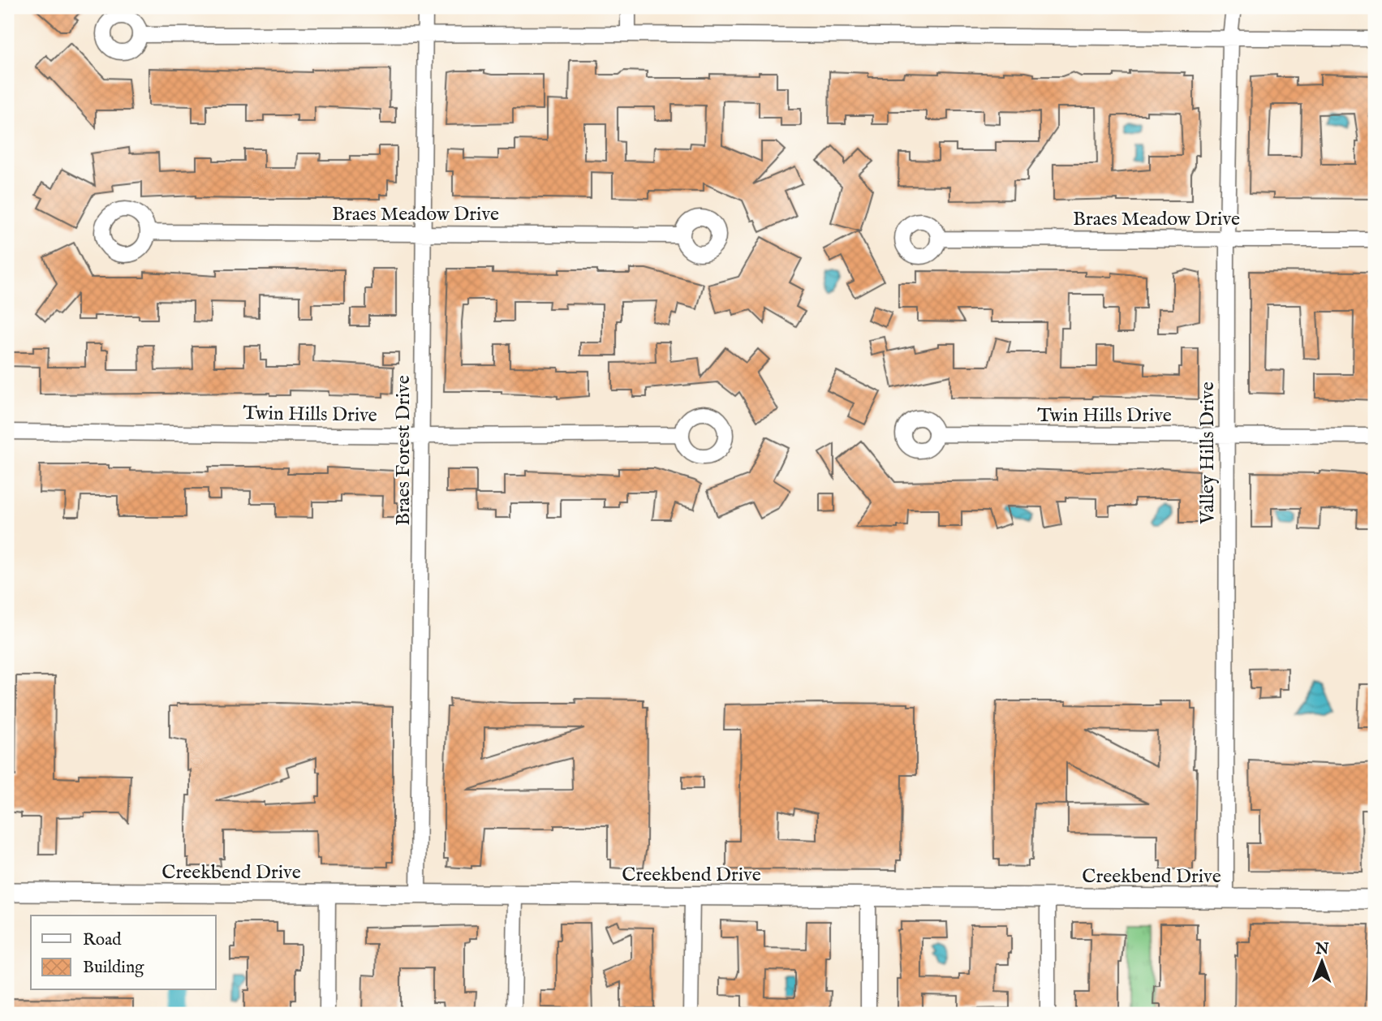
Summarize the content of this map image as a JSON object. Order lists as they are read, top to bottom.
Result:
{
  "streets": {
    "street": [
      "Braes Meadow Drive",
      "Twin Hills Drive",
      "Braes Forest Drive",
      "Valley Hills Drive",
      "Creekbend Drive"
    ]
  },
  "crossings": [
    ["Braes Meadow Drive", "Braes Forest Drive"],
    ["Braes Meadow Drive", "Valley Hills Drive"],
    ["Twin Hills Drive", "Braes Forest Drive"],
    ["Twin Hills Drive", "Valley Hills Drive"],
    ["Braes Forest Drive", "Creekbend Drive"],
    ["Valley Hills Drive", "Creekbend Drive"]
  ],
  "legend": ["Road", "Building"],
  "north": "top"
}
